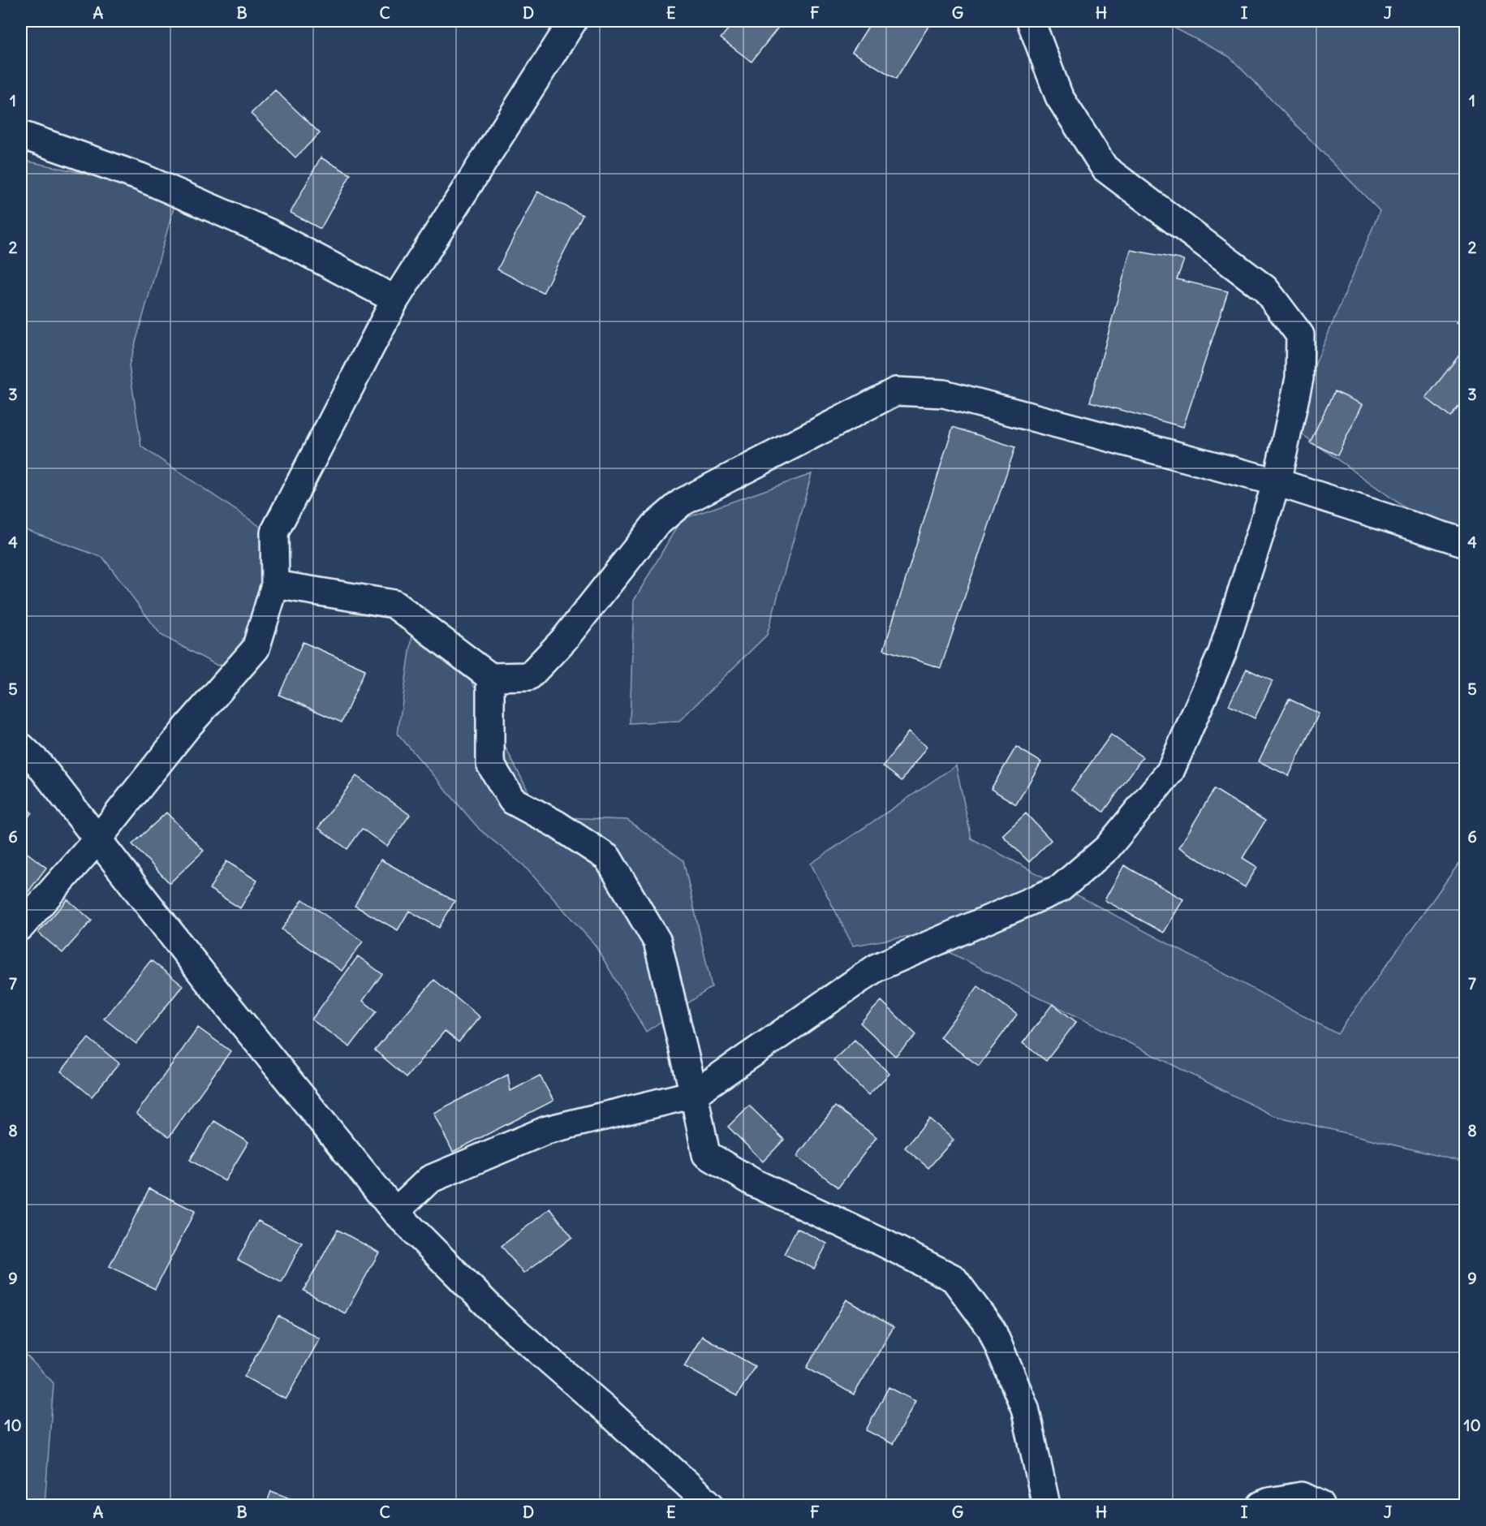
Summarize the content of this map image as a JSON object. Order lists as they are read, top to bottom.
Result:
{
  "grid": {
    "columns": [
      "A",
      "B",
      "C",
      "D",
      "E",
      "F",
      "G",
      "H",
      "I",
      "J"
    ],
    "rows": [
      "1",
      "2",
      "3",
      "4",
      "5",
      "6",
      "7",
      "8",
      "9",
      "10"
    ]
  }
}
